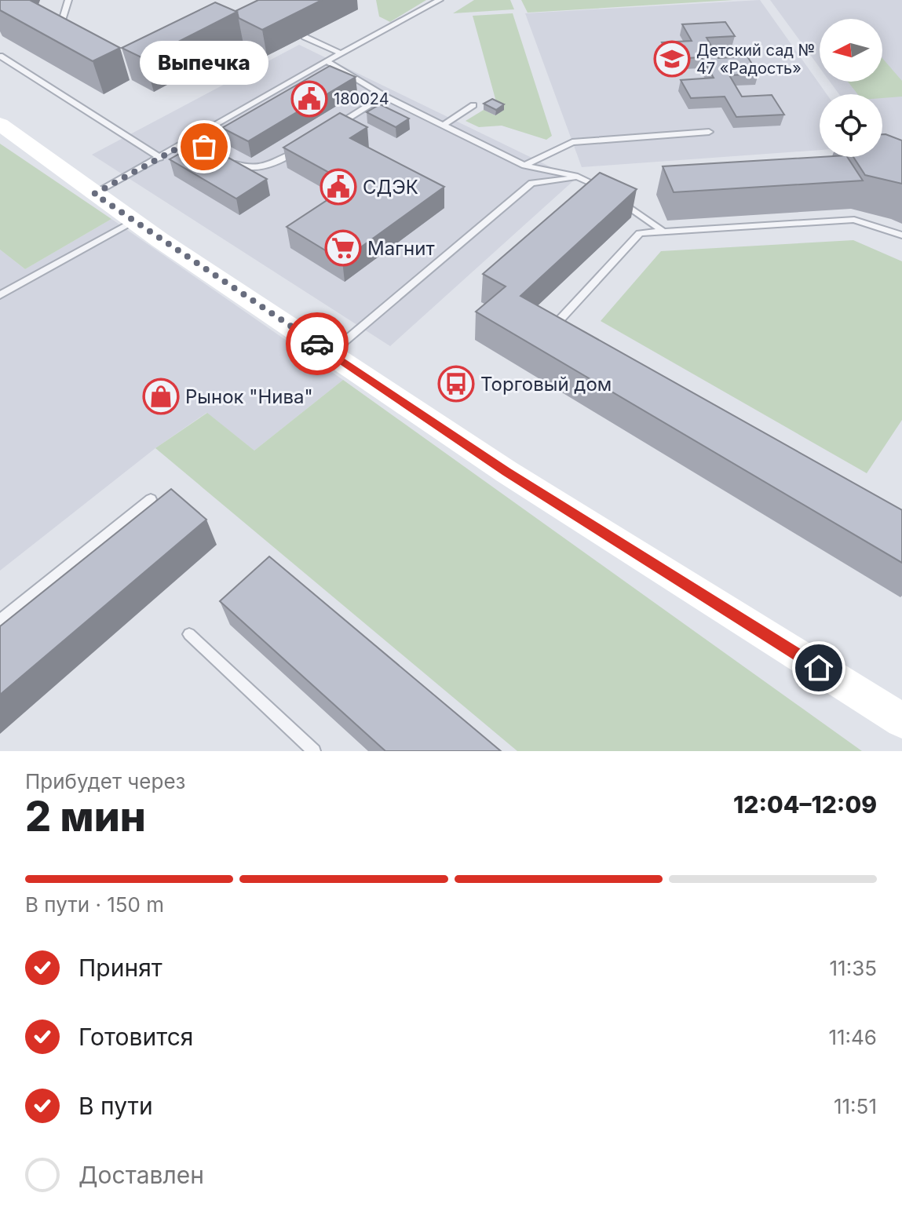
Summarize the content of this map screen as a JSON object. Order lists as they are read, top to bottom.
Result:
{
  "places": {
    "school or university": ["Детский сад № 47 «Радость»"],
    "public building": ["180024", "СДЭК"],
    "other": ["Выпечка"],
    "supermarket": ["Магнит"],
    "bus stop": ["Торговый дом"],
    "shop": ["Рынок \"Нива\""]
  },
  "north": "left",
  "page": {
    "bubble": "Выпечка",
    "heading": ["2 мин", "Прибудет через", "12:04–12:09"],
    "bar": "В пути · 150 m",
    "list": [
      ["Принят", "11:35"],
      ["Готовится", "11:46"],
      ["В пути", "11:51"],
      "Доставлен"
    ]
  }
}
